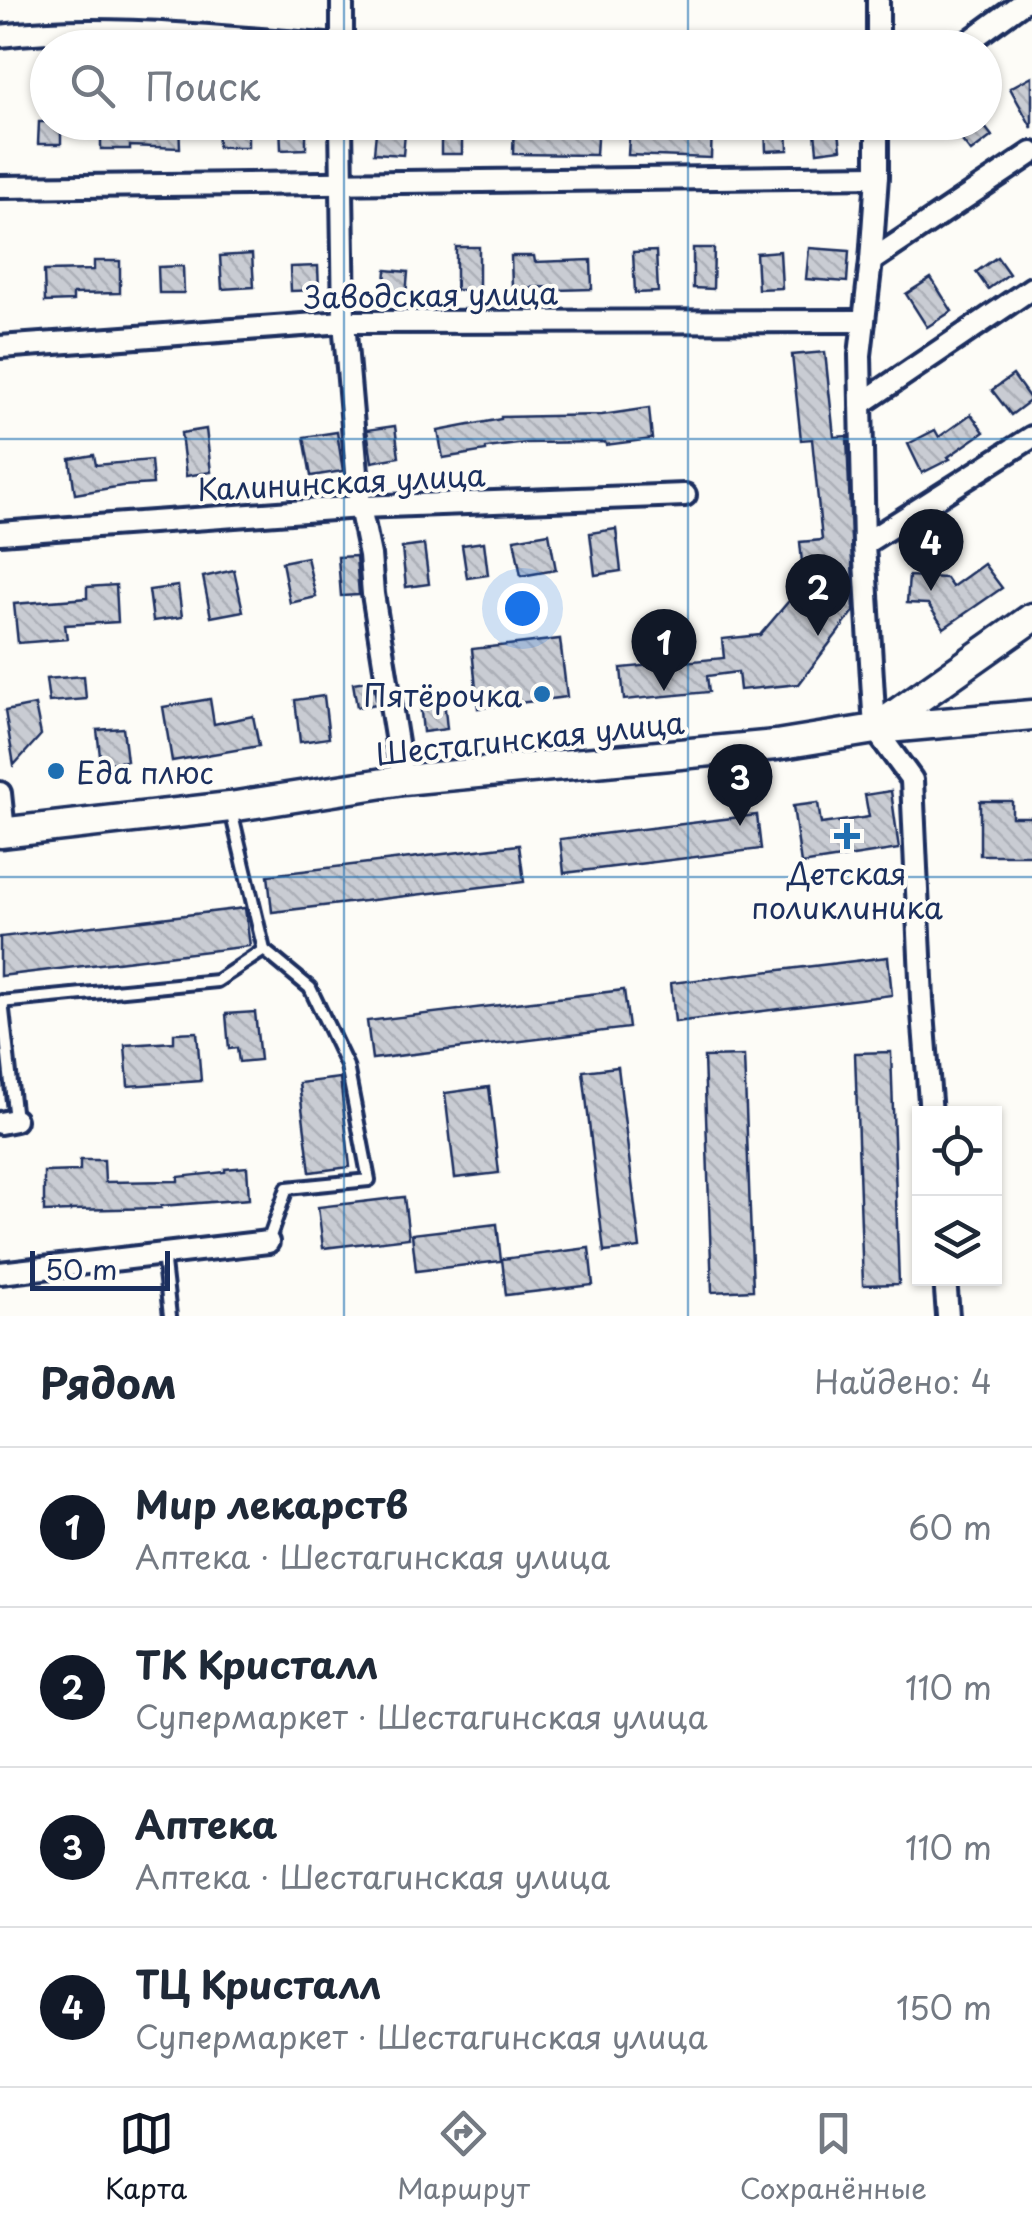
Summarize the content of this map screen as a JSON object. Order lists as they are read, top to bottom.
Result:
{
  "streets": {
    "main road": ["Шестагинская улица"],
    "street": ["Заводская улица", "Калининская улица"]
  },
  "places": {
    "other": ["Пятёрочка", "Еда плюс"],
    "health": ["Детская поликлиника"]
  },
  "scale_bar": "50 m",
  "page": {
    "search": "Поиск",
    "pins": [
      "4",
      "2",
      "1",
      "3"
    ],
    "scale": "50 m",
    "heading": ["Рядом", "Найдено: 4"],
    "list": [
      {
        "mark": "1",
        "name": "Мир лекарств",
        "note": "Аптека · Шестагинская улица",
        "value": "60 m"
      },
      {
        "mark": "2",
        "name": "ТК Кристалл",
        "note": "Супермаркет · Шестагинская улица",
        "value": "110 m"
      },
      {
        "mark": "3",
        "name": "Аптека",
        "note": "Аптека · Шестагинская улица",
        "value": "110 m"
      },
      {
        "mark": "4",
        "name": "ТЦ Кристалл",
        "note": "Супермаркет · Шестагинская улица",
        "value": "150 m"
      }
    ],
    "nav": ["Карта", "Маршрут", "Сохранённые"]
  }
}
